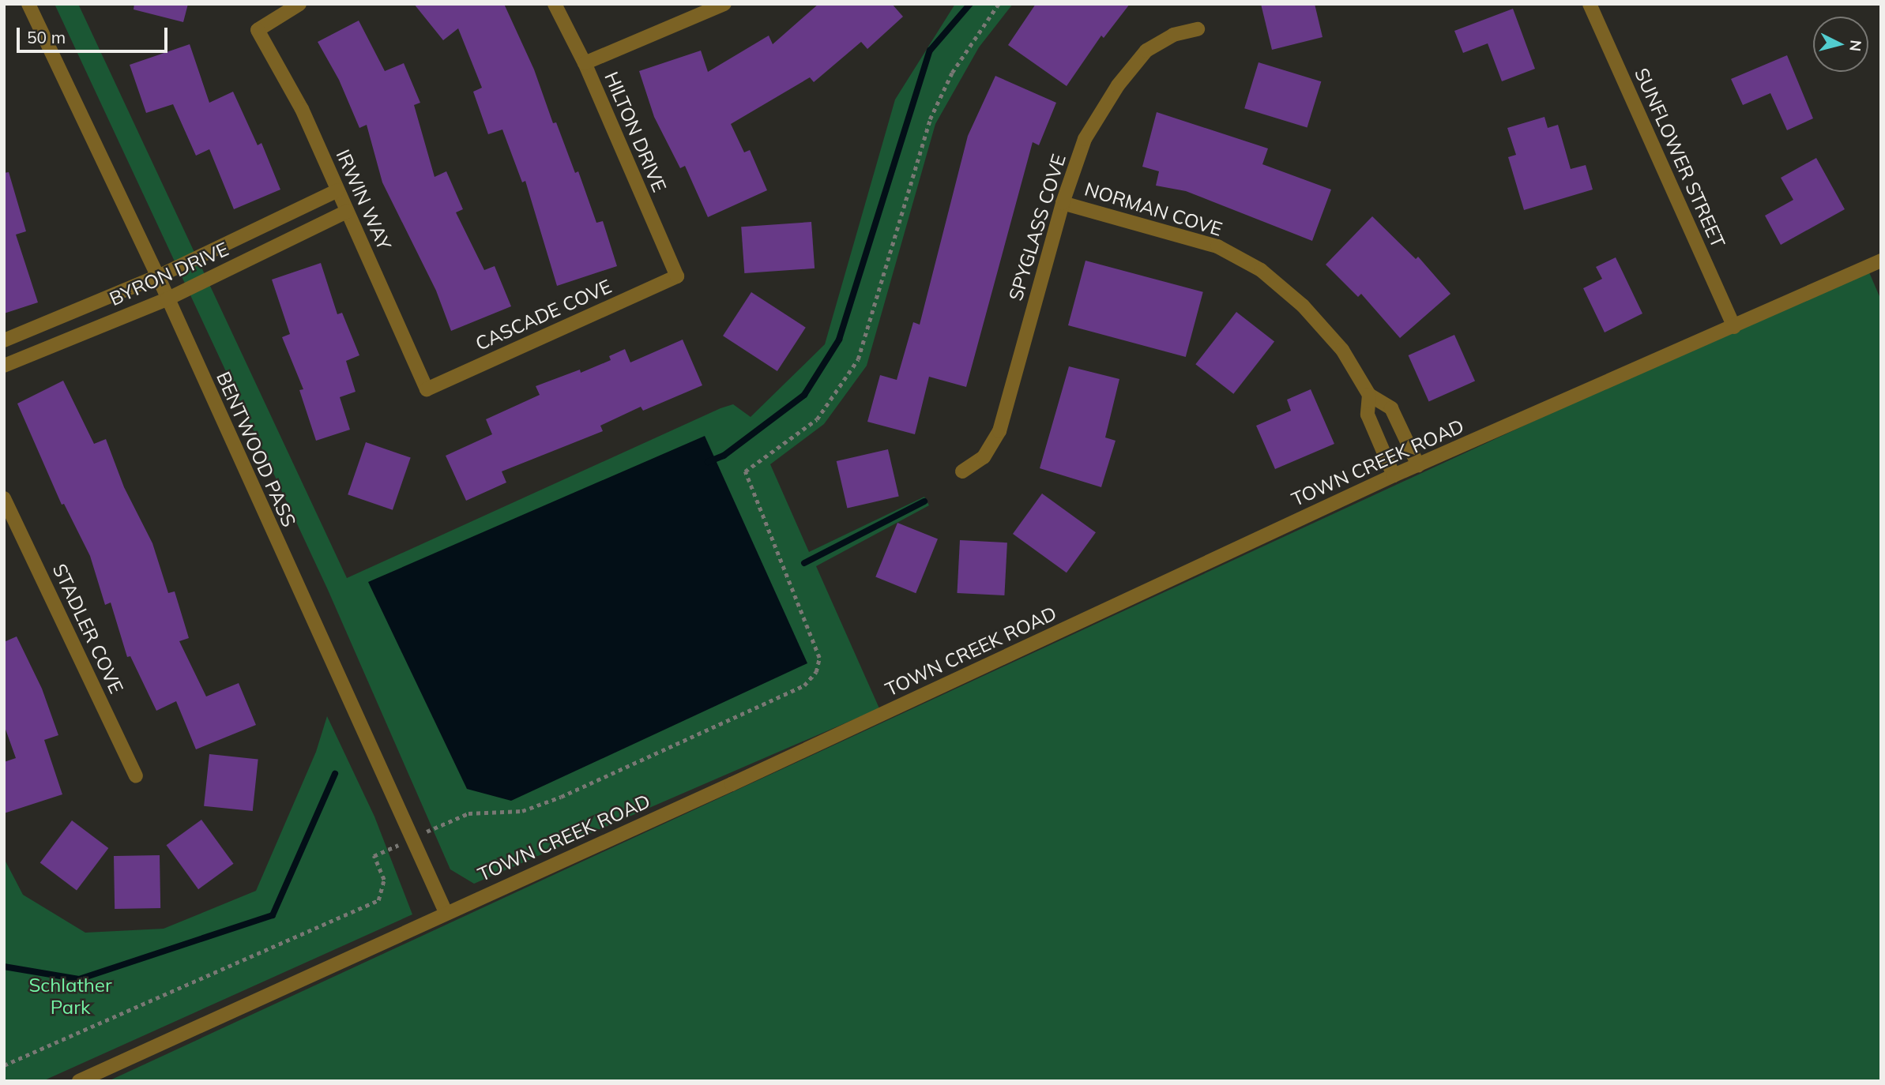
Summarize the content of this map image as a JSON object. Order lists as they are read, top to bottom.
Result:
{
  "streets": {
    "street": [
      "HILTON DRIVE",
      "SUNFLOWER STREET",
      "IRWIN WAY",
      "NORMAN COVE",
      "SPYGLASS COVE",
      "BYRON DRIVE",
      "CASCADE COVE",
      "BENTWOOD PASS",
      "TOWN CREEK ROAD",
      "STADLER COVE"
    ]
  },
  "crossings": [
    ["HILTON DRIVE", "CASCADE COVE"],
    ["SUNFLOWER STREET", "TOWN CREEK ROAD"],
    ["IRWIN WAY", "BYRON DRIVE"],
    ["IRWIN WAY", "CASCADE COVE"],
    ["NORMAN COVE", "SPYGLASS COVE"],
    ["NORMAN COVE", "TOWN CREEK ROAD"],
    ["BYRON DRIVE", "BENTWOOD PASS"],
    ["BENTWOOD PASS", "TOWN CREEK ROAD"]
  ],
  "parks": ["Schlather Park"],
  "scale_bar": "50 m",
  "north": "right"
}
